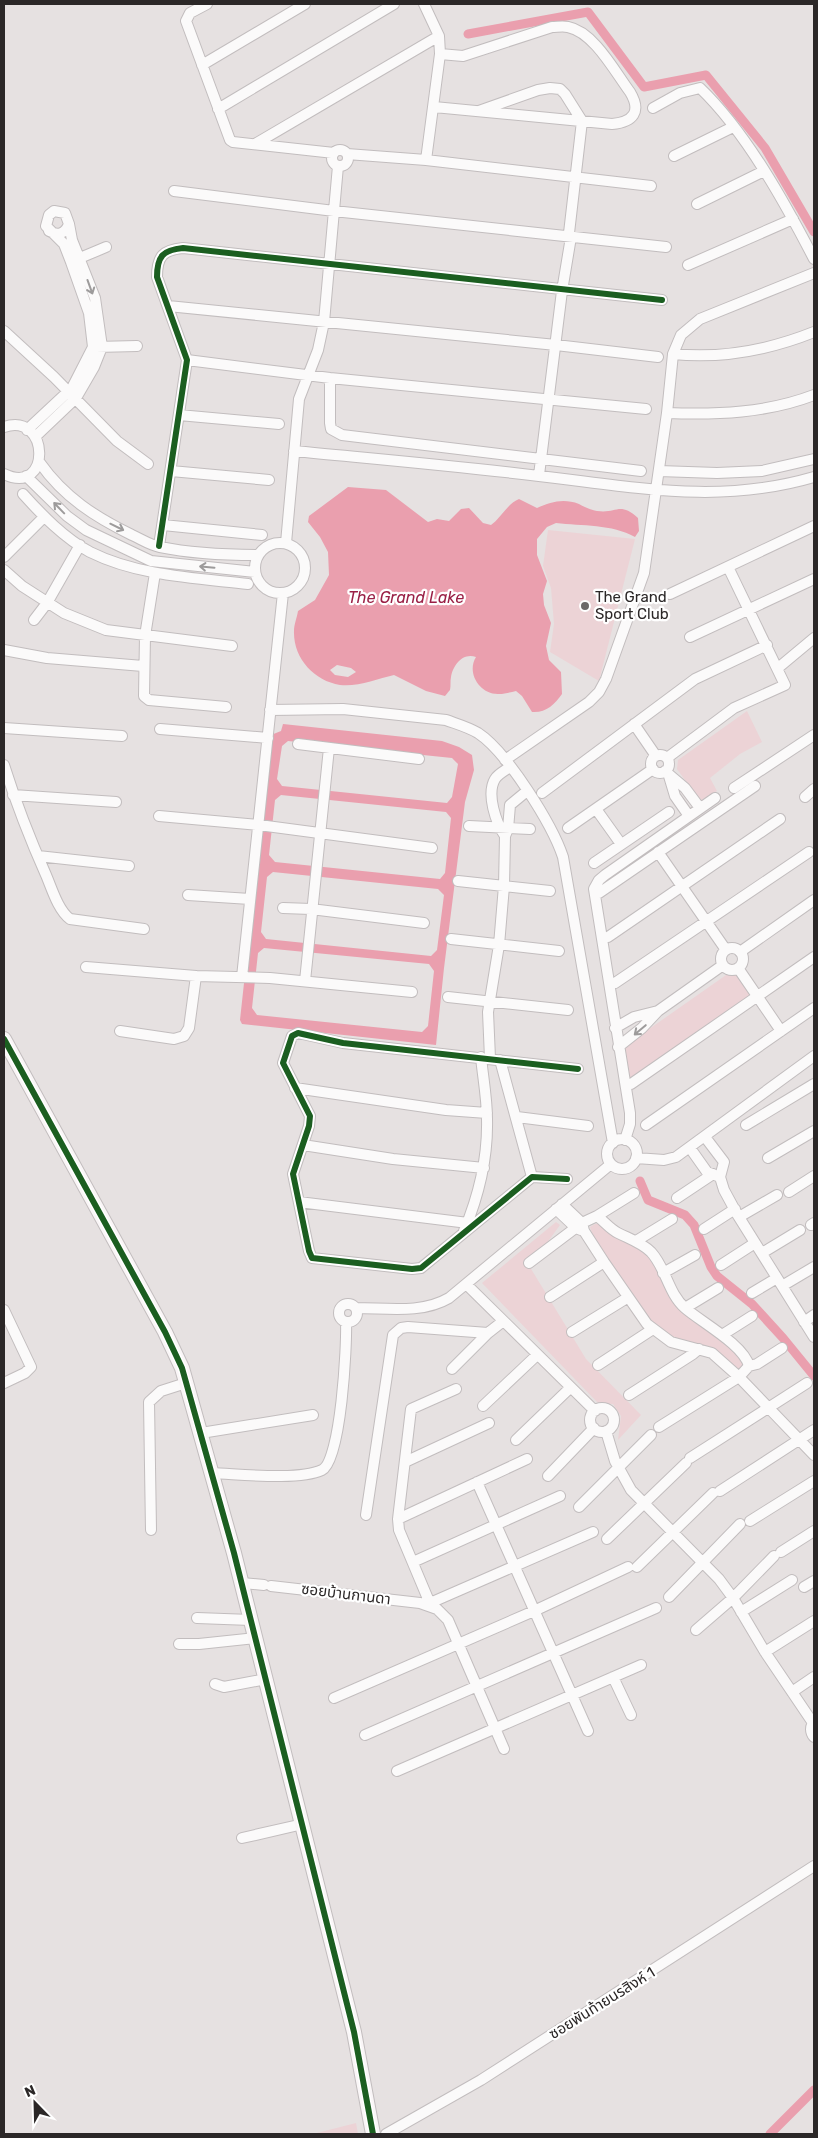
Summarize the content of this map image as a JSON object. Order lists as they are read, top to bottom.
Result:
{
  "streets": {
    "street": ["ซอยบ้านกานดา", "ซอยพันท้ายนรสิงห์ 1"]
  },
  "water": ["The Grand Lake"],
  "places": ["The Grand Sport Club"],
  "north": "top left"
}
